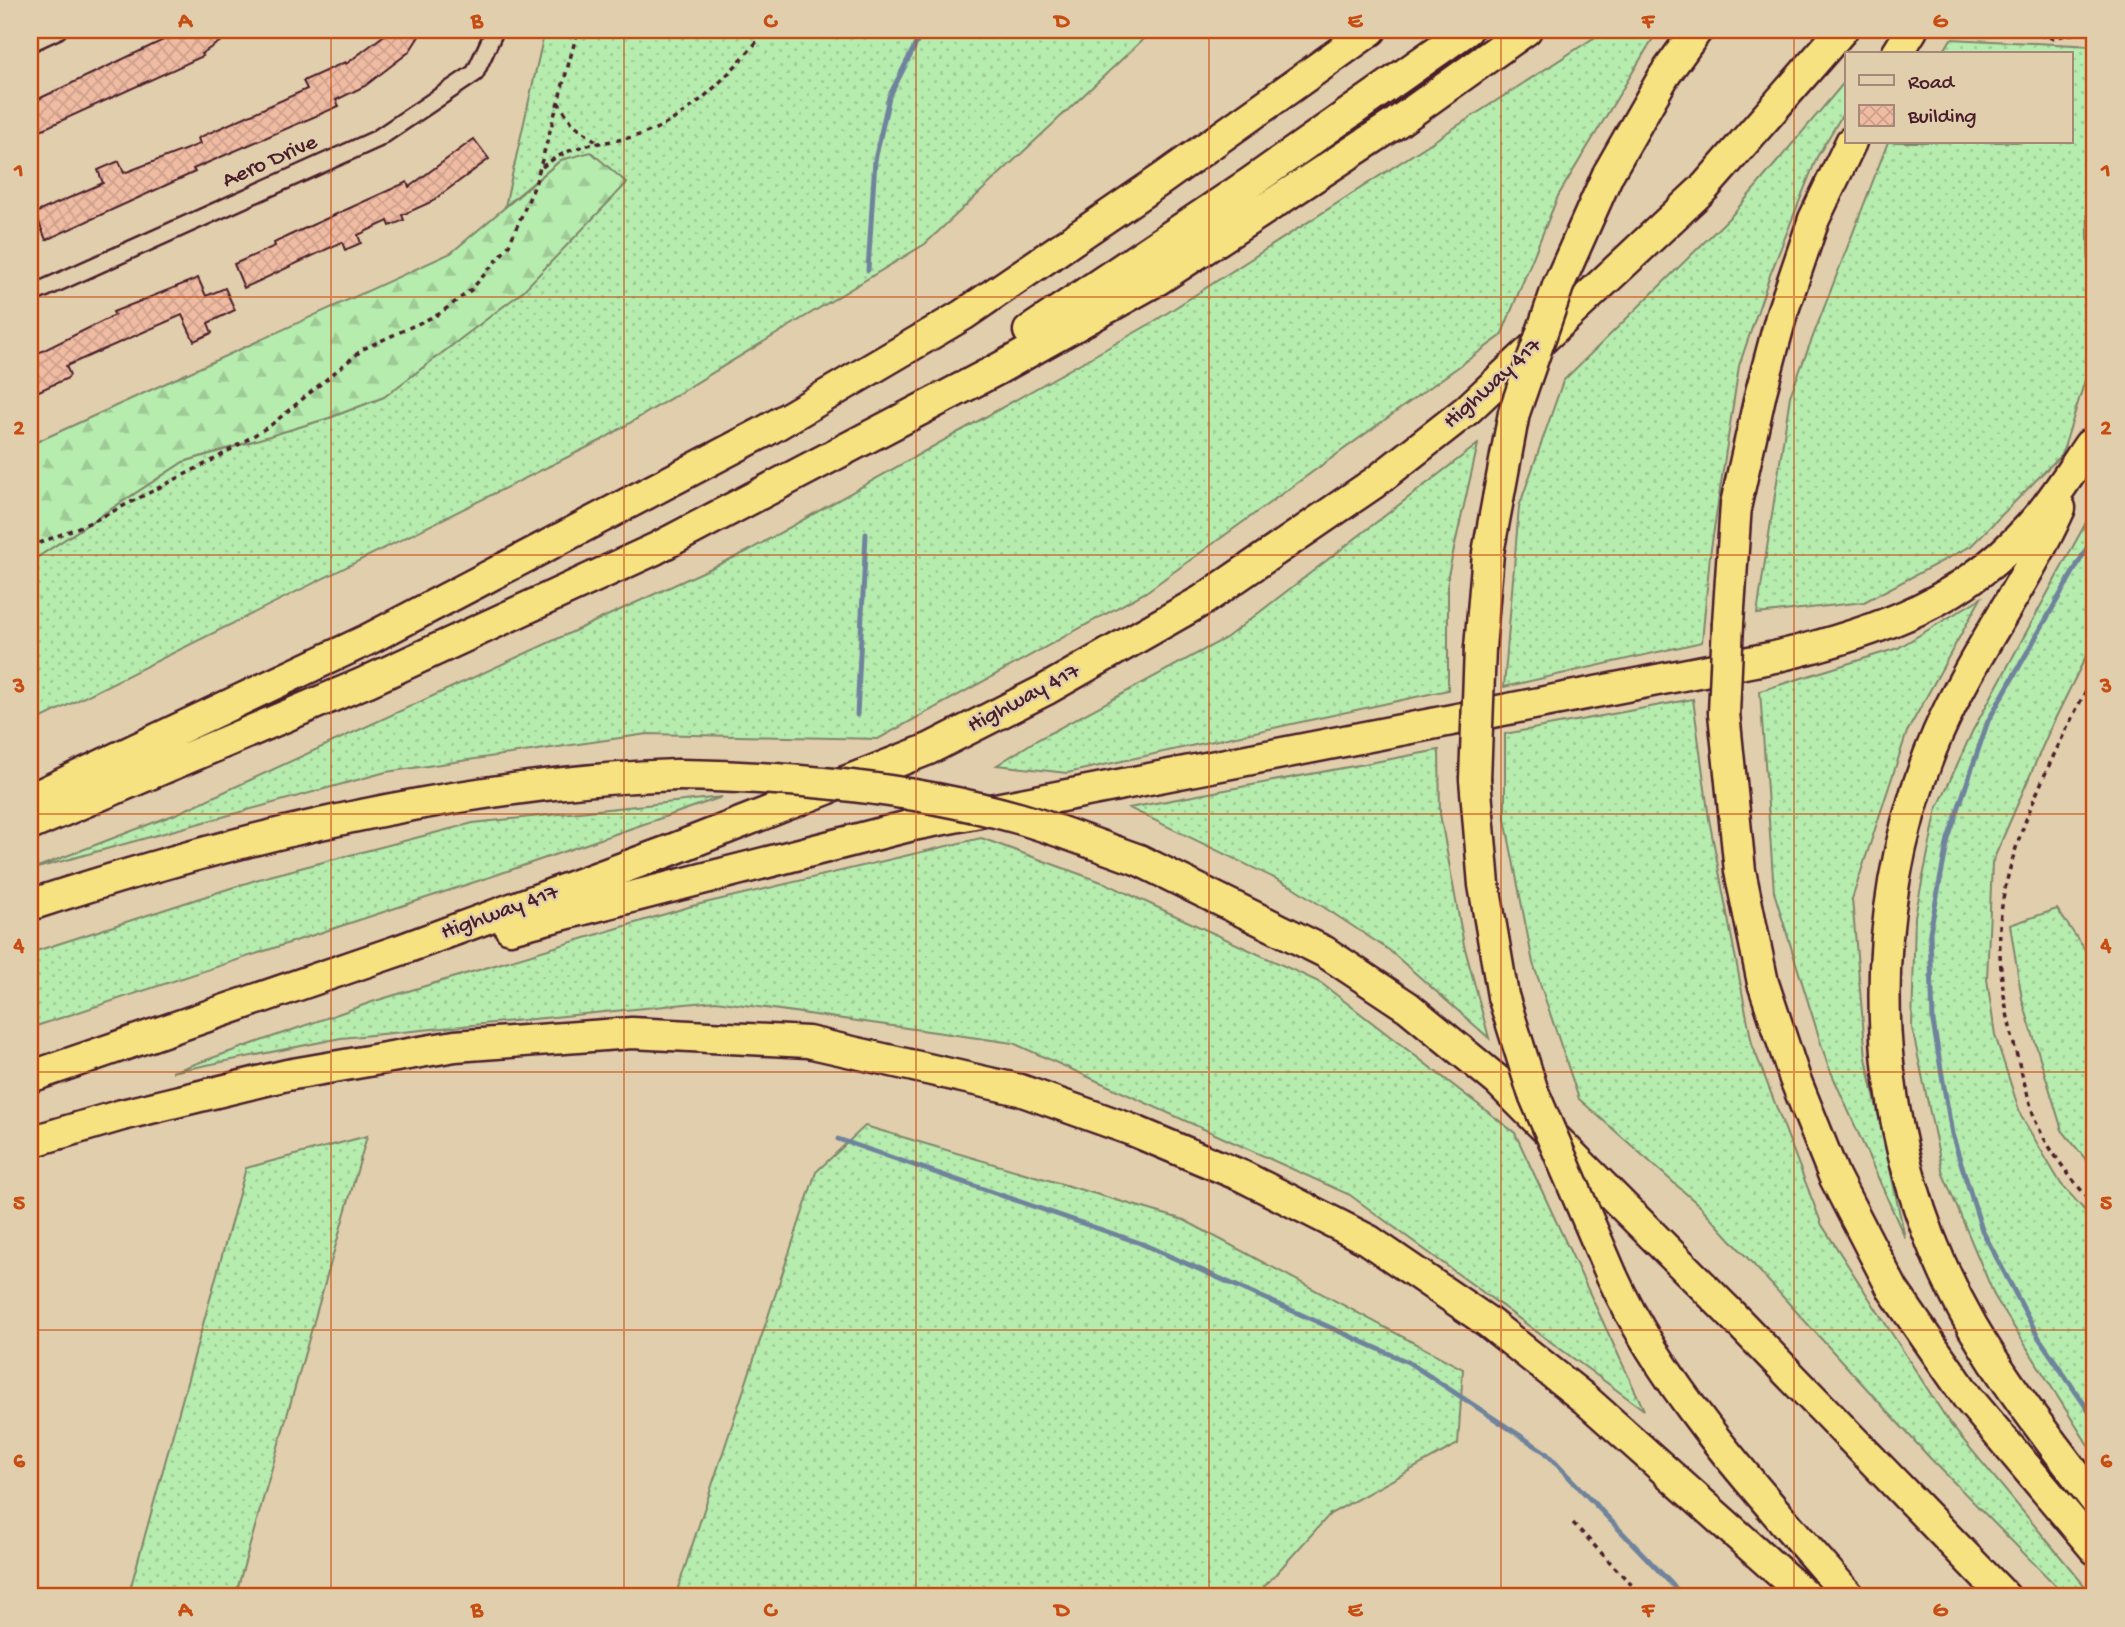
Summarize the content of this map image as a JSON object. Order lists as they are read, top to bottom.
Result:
{
  "streets": {
    "highway": ["Highway 417"],
    "street": ["Aero Drive"]
  },
  "legend": ["Road", "Building"],
  "grid": {
    "columns": [
      "A",
      "B",
      "C",
      "D",
      "E",
      "F",
      "G"
    ],
    "rows": [
      "1",
      "2",
      "3",
      "4",
      "5",
      "6"
    ]
  }
}
